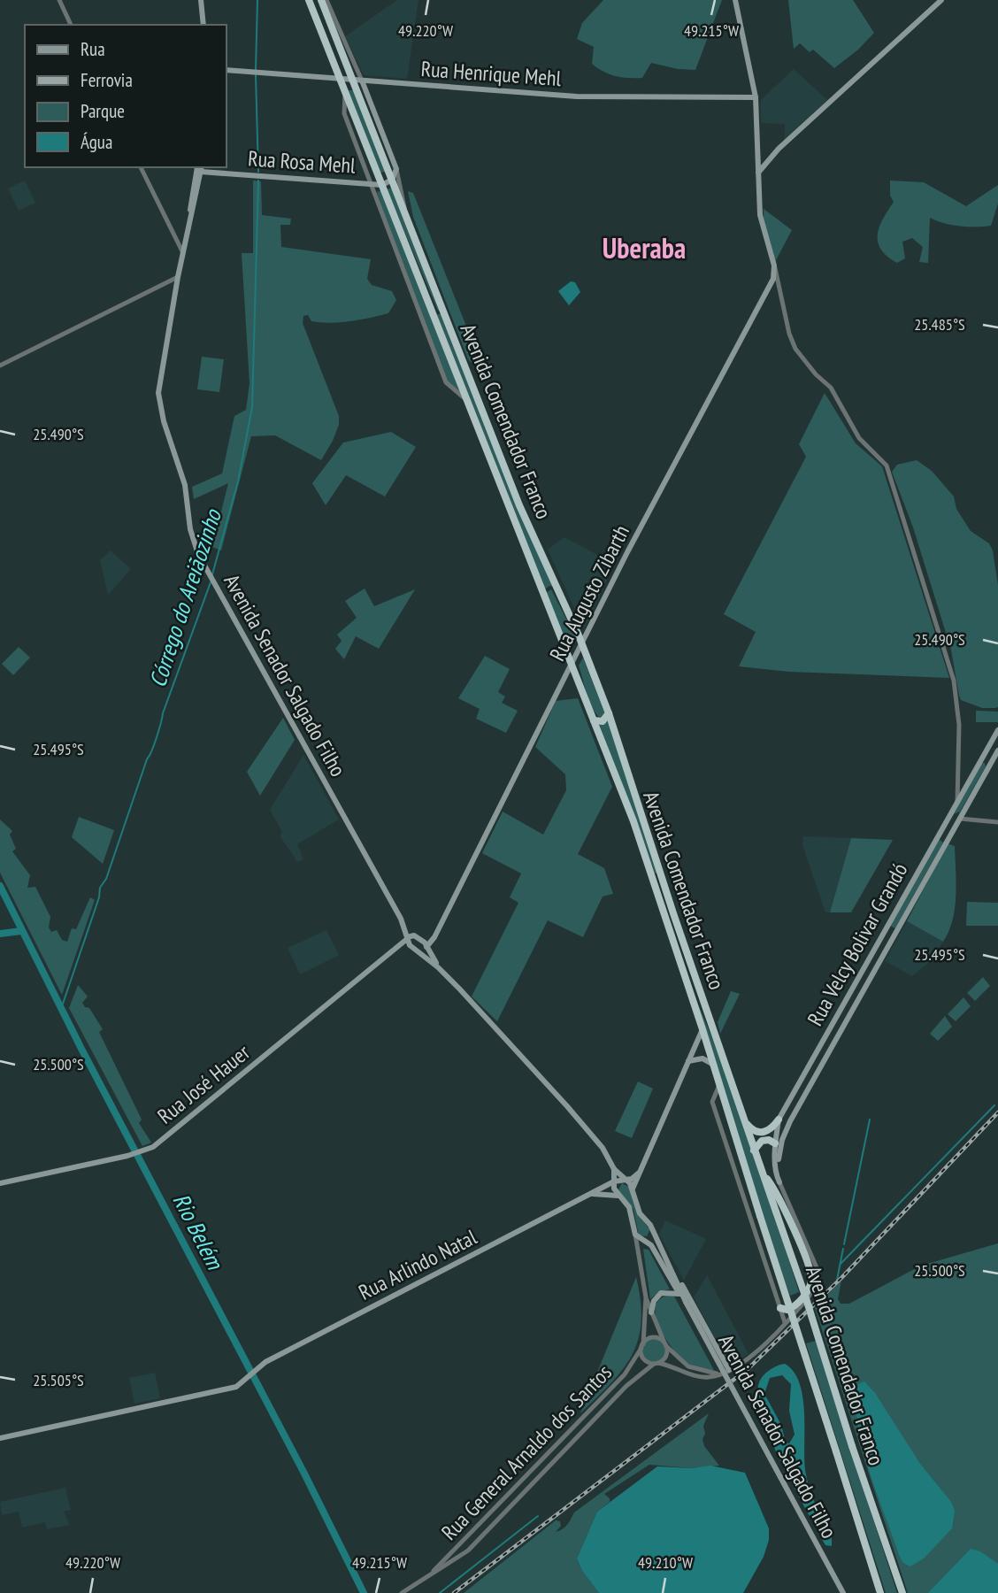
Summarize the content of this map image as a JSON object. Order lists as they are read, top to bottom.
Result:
{
  "streets": {
    "highway": ["Avenida Comendador Franco"],
    "main road": [
      "Rua Henrique Mehl",
      "Rua Rosa Mehl",
      "Rua Augusto Zibarth",
      "Avenida Senador Salgado Filho",
      "Rua Velcy Bolivar Grandó",
      "Rua José Hauer",
      "Rua Arlindo Natal"
    ],
    "street": ["Rua General Arnaldo dos Santos"]
  },
  "crossings": [
    ["Rua Henrique Mehl", "Avenida Comendador Franco"],
    ["Rua Rosa Mehl", "Avenida Comendador Franco"],
    ["Rua Rosa Mehl", "Avenida Senador Salgado Filho"],
    ["Avenida Comendador Franco", "Rua Augusto Zibarth"],
    ["Avenida Comendador Franco", "Rua Velcy Bolivar Grandó"],
    ["Rua Augusto Zibarth", "Avenida Senador Salgado Filho"],
    ["Avenida Senador Salgado Filho", "Rua José Hauer"],
    ["Rua Velcy Bolivar Grandó", "Rua General Arnaldo dos Santos"]
  ],
  "districts": ["Uberaba"],
  "water": ["Córrego do Areiãozinho", "Rio Belém"],
  "legend": [
    "Rua",
    "Ferrovia",
    "Parque",
    "Água"
  ],
  "coordinates": [
    "49.220°W",
    "49.215°W",
    "25.485°S",
    "25.490°S",
    "25.495°S",
    "25.500°S",
    "25.505°S",
    "49.210°W"
  ]
}
